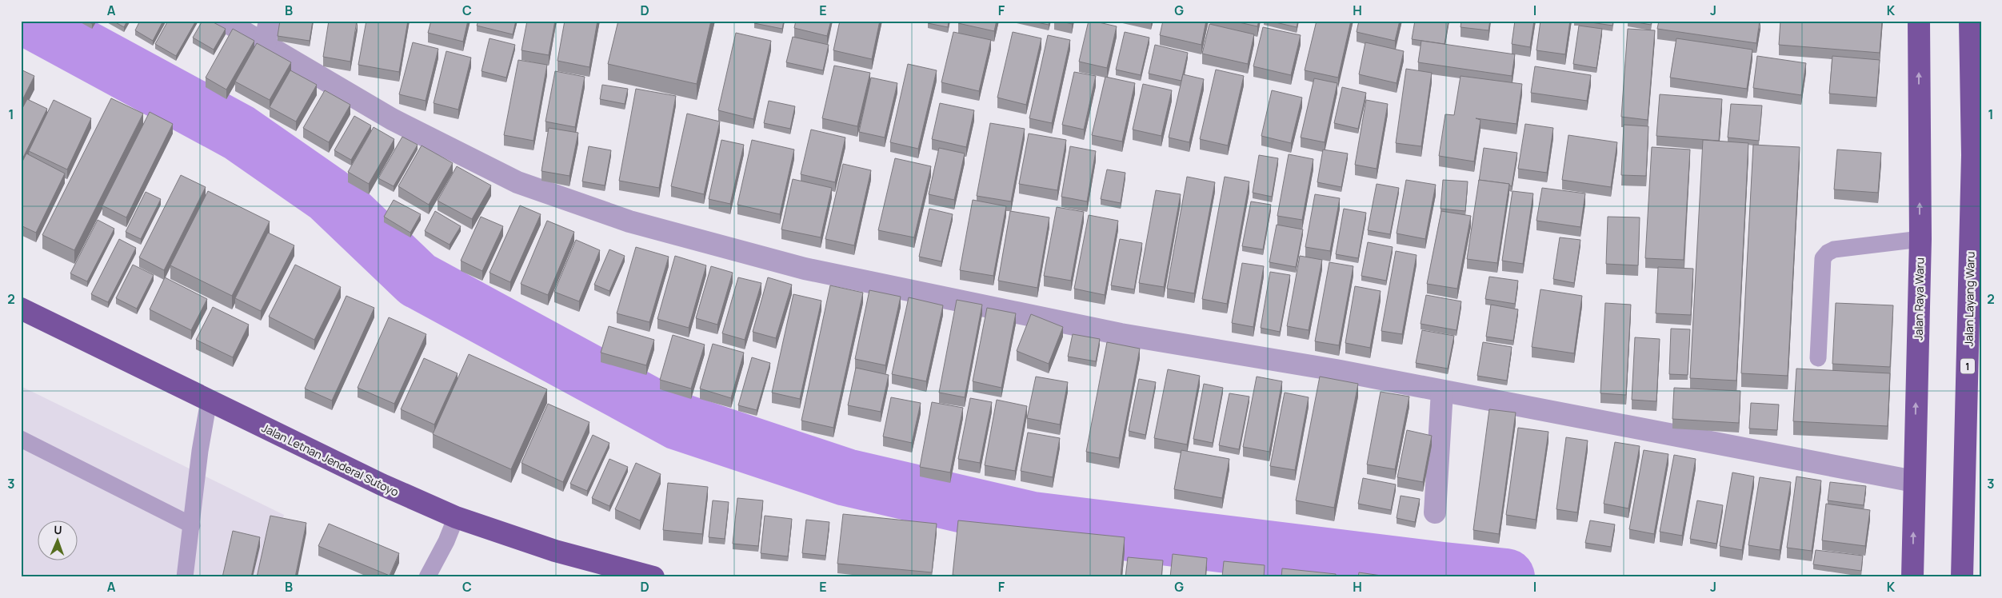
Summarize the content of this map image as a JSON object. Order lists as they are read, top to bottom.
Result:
{
  "streets": {
    "highway": [
      "Jalan Raya Waru",
      "Jalan Layang Waru",
      "1",
      "Jalan Letnan Jenderal Sutoyo"
    ]
  },
  "one_way": ["Jalan Raya Waru"],
  "north": "top",
  "grid": {
    "columns": [
      "A",
      "B",
      "C",
      "D",
      "E",
      "F",
      "G",
      "H",
      "I",
      "J",
      "K"
    ],
    "rows": ["1", "2", "3"]
  }
}
